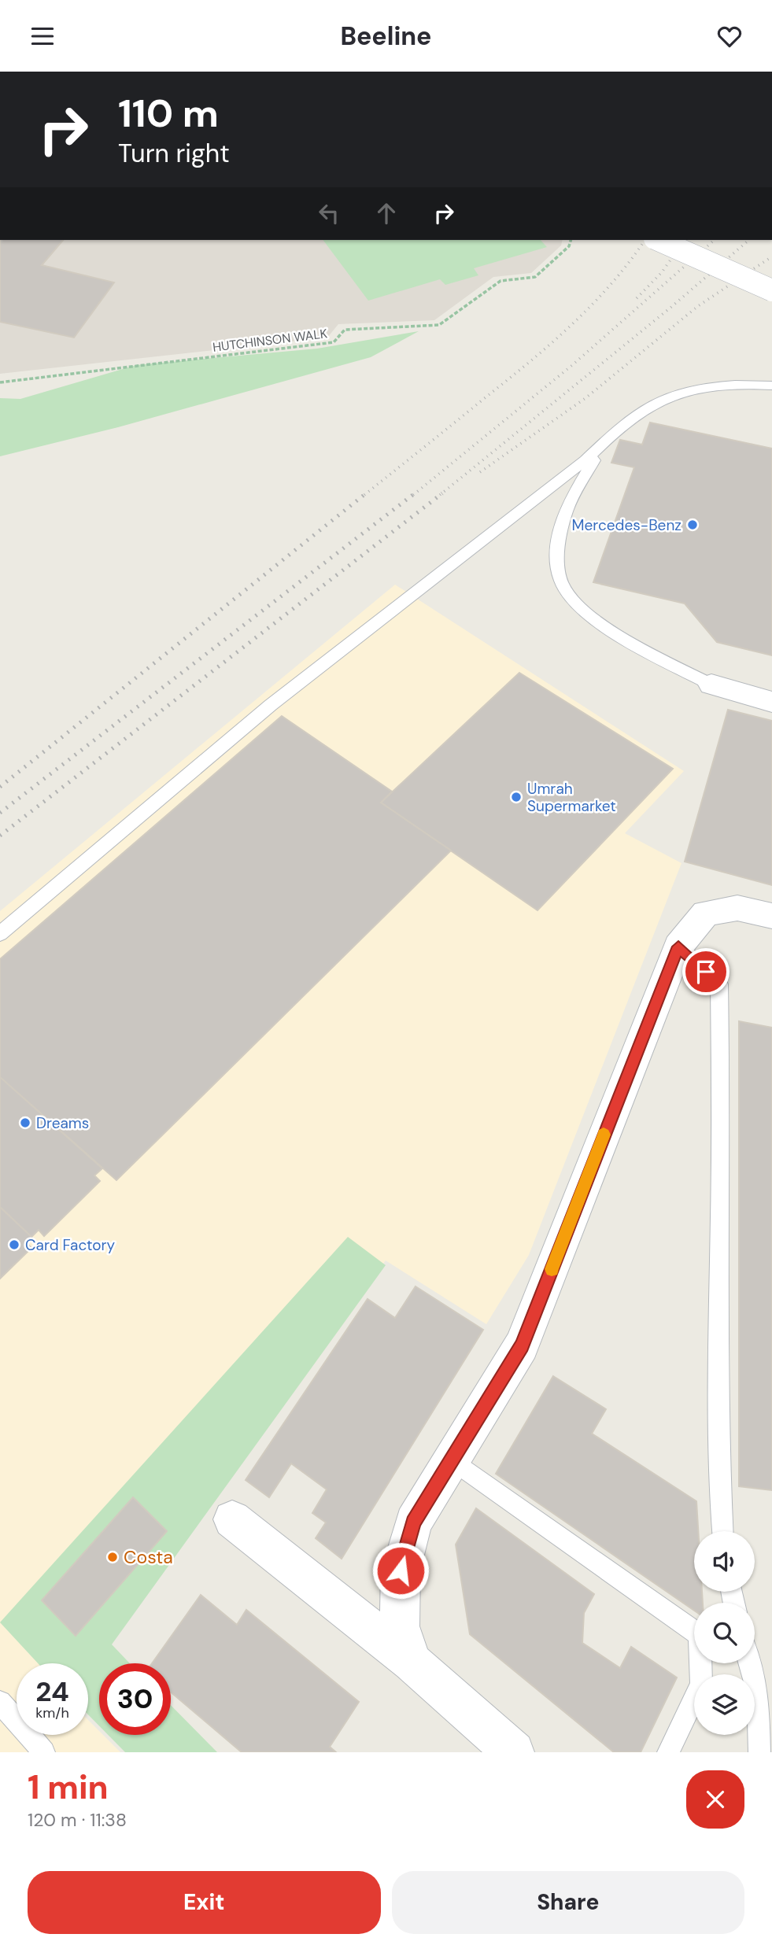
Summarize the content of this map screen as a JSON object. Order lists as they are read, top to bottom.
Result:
{
  "streets": {
    "path": ["HUTCHINSON WALK"]
  },
  "places": [
    "Mercedes-Benz",
    "Umrah Supermarket",
    "Dreams",
    "Card Factory",
    "Costa"
  ],
  "page": {
    "header": "Beeline",
    "turn": ["110 m", "Turn right"],
    "speed": "24 km/h",
    "limit": "30",
    "heading": ["1 min", "120 m · 11:38"],
    "buttons": ["Exit", "Share"]
  }
}
